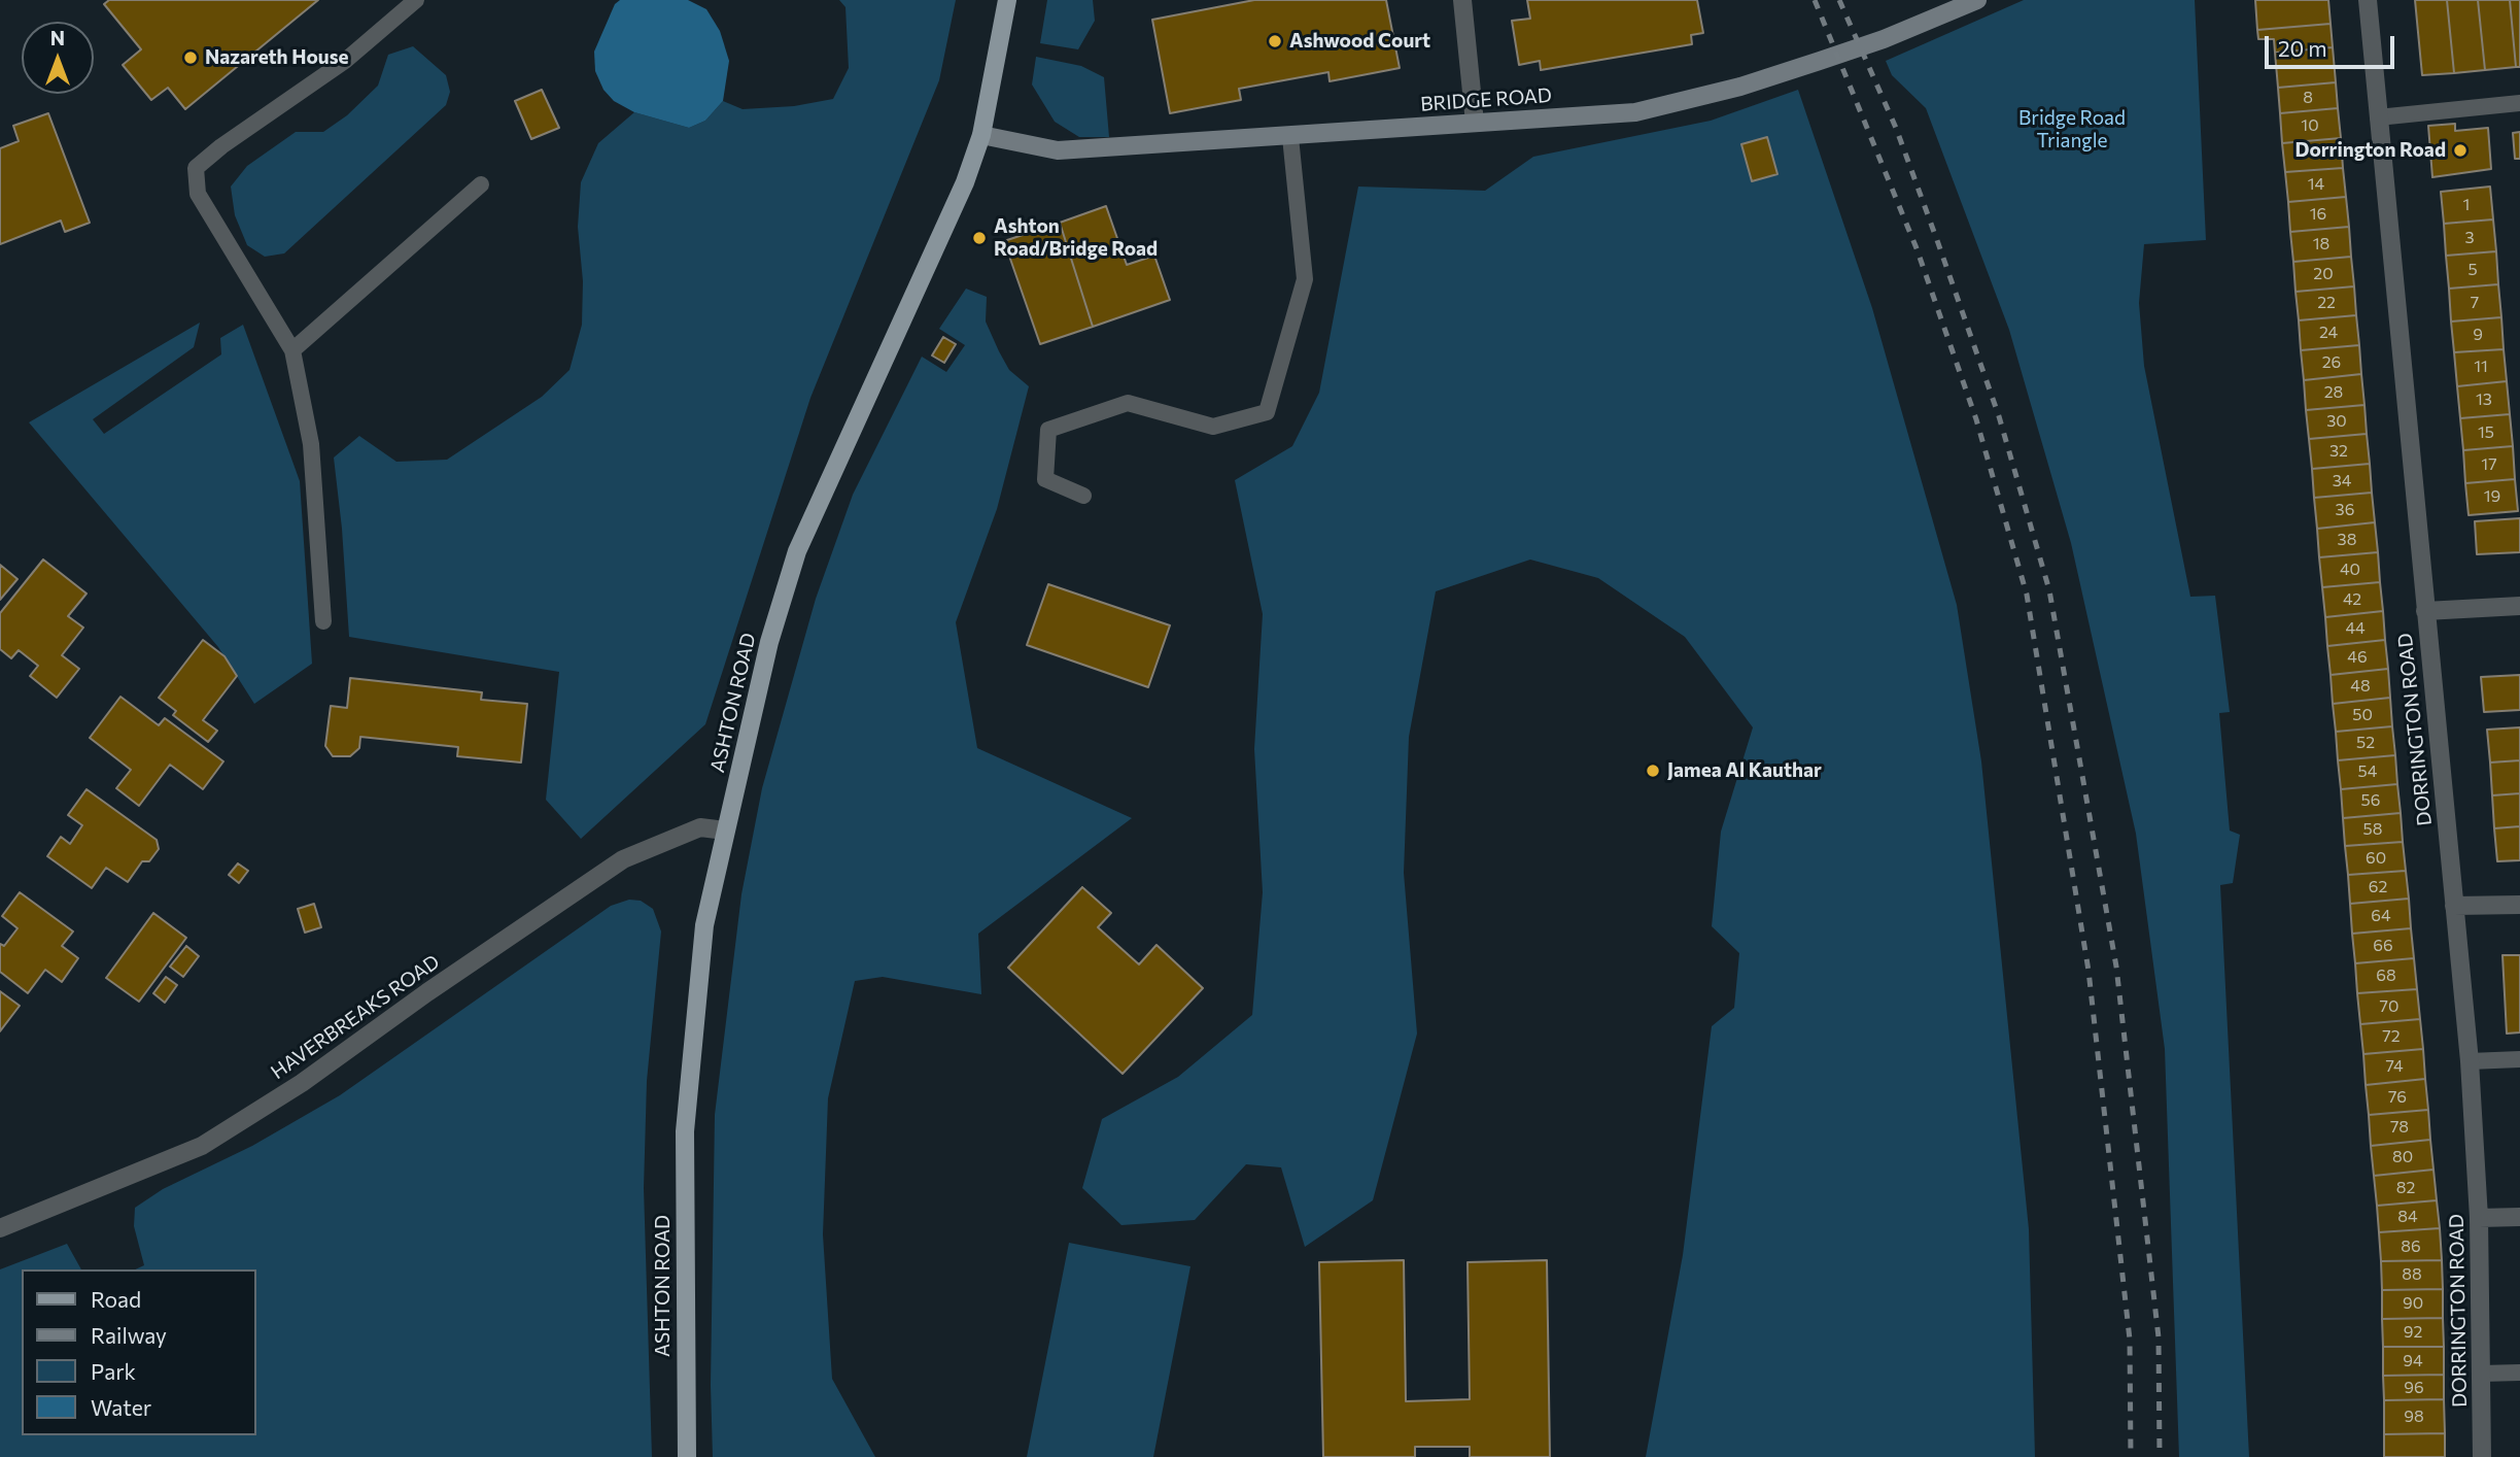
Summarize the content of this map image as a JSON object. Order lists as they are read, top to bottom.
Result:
{
  "streets": {
    "main road": ["ASHTON ROAD"],
    "street": ["BRIDGE ROAD", "DORRINGTON ROAD", "HAVERBREAKS ROAD"]
  },
  "crossings": [
    ["BRIDGE ROAD", "ASHTON ROAD"],
    ["ASHTON ROAD", "HAVERBREAKS ROAD"]
  ],
  "parks": ["Bridge Road Triangle"],
  "places": [
    "Ashwood Court",
    "Nazareth House",
    "Dorrington Road",
    "Ashton Road/Bridge Road",
    "Jamea Al Kauthar"
  ],
  "house_numbers": [
    "8",
    "10",
    "14",
    "1",
    "16",
    "3",
    "18",
    "5",
    "20",
    "22",
    "7",
    "24",
    "9",
    "26",
    "11",
    "28",
    "13",
    "30",
    "15",
    "32",
    "17",
    "34",
    "19",
    "36",
    "38",
    "40",
    "42",
    "44",
    "46",
    "48",
    "50",
    "52",
    "54",
    "56",
    "58",
    "60",
    "62",
    "64",
    "66",
    "68",
    "70",
    "72",
    "74",
    "76",
    "78",
    "80",
    "82",
    "84",
    "86",
    "88",
    "90",
    "92",
    "94",
    "96",
    "98"
  ],
  "legend": [
    "Road",
    "Railway",
    "Park",
    "Water"
  ],
  "scale_bar": "20 m",
  "north": "top"
}
